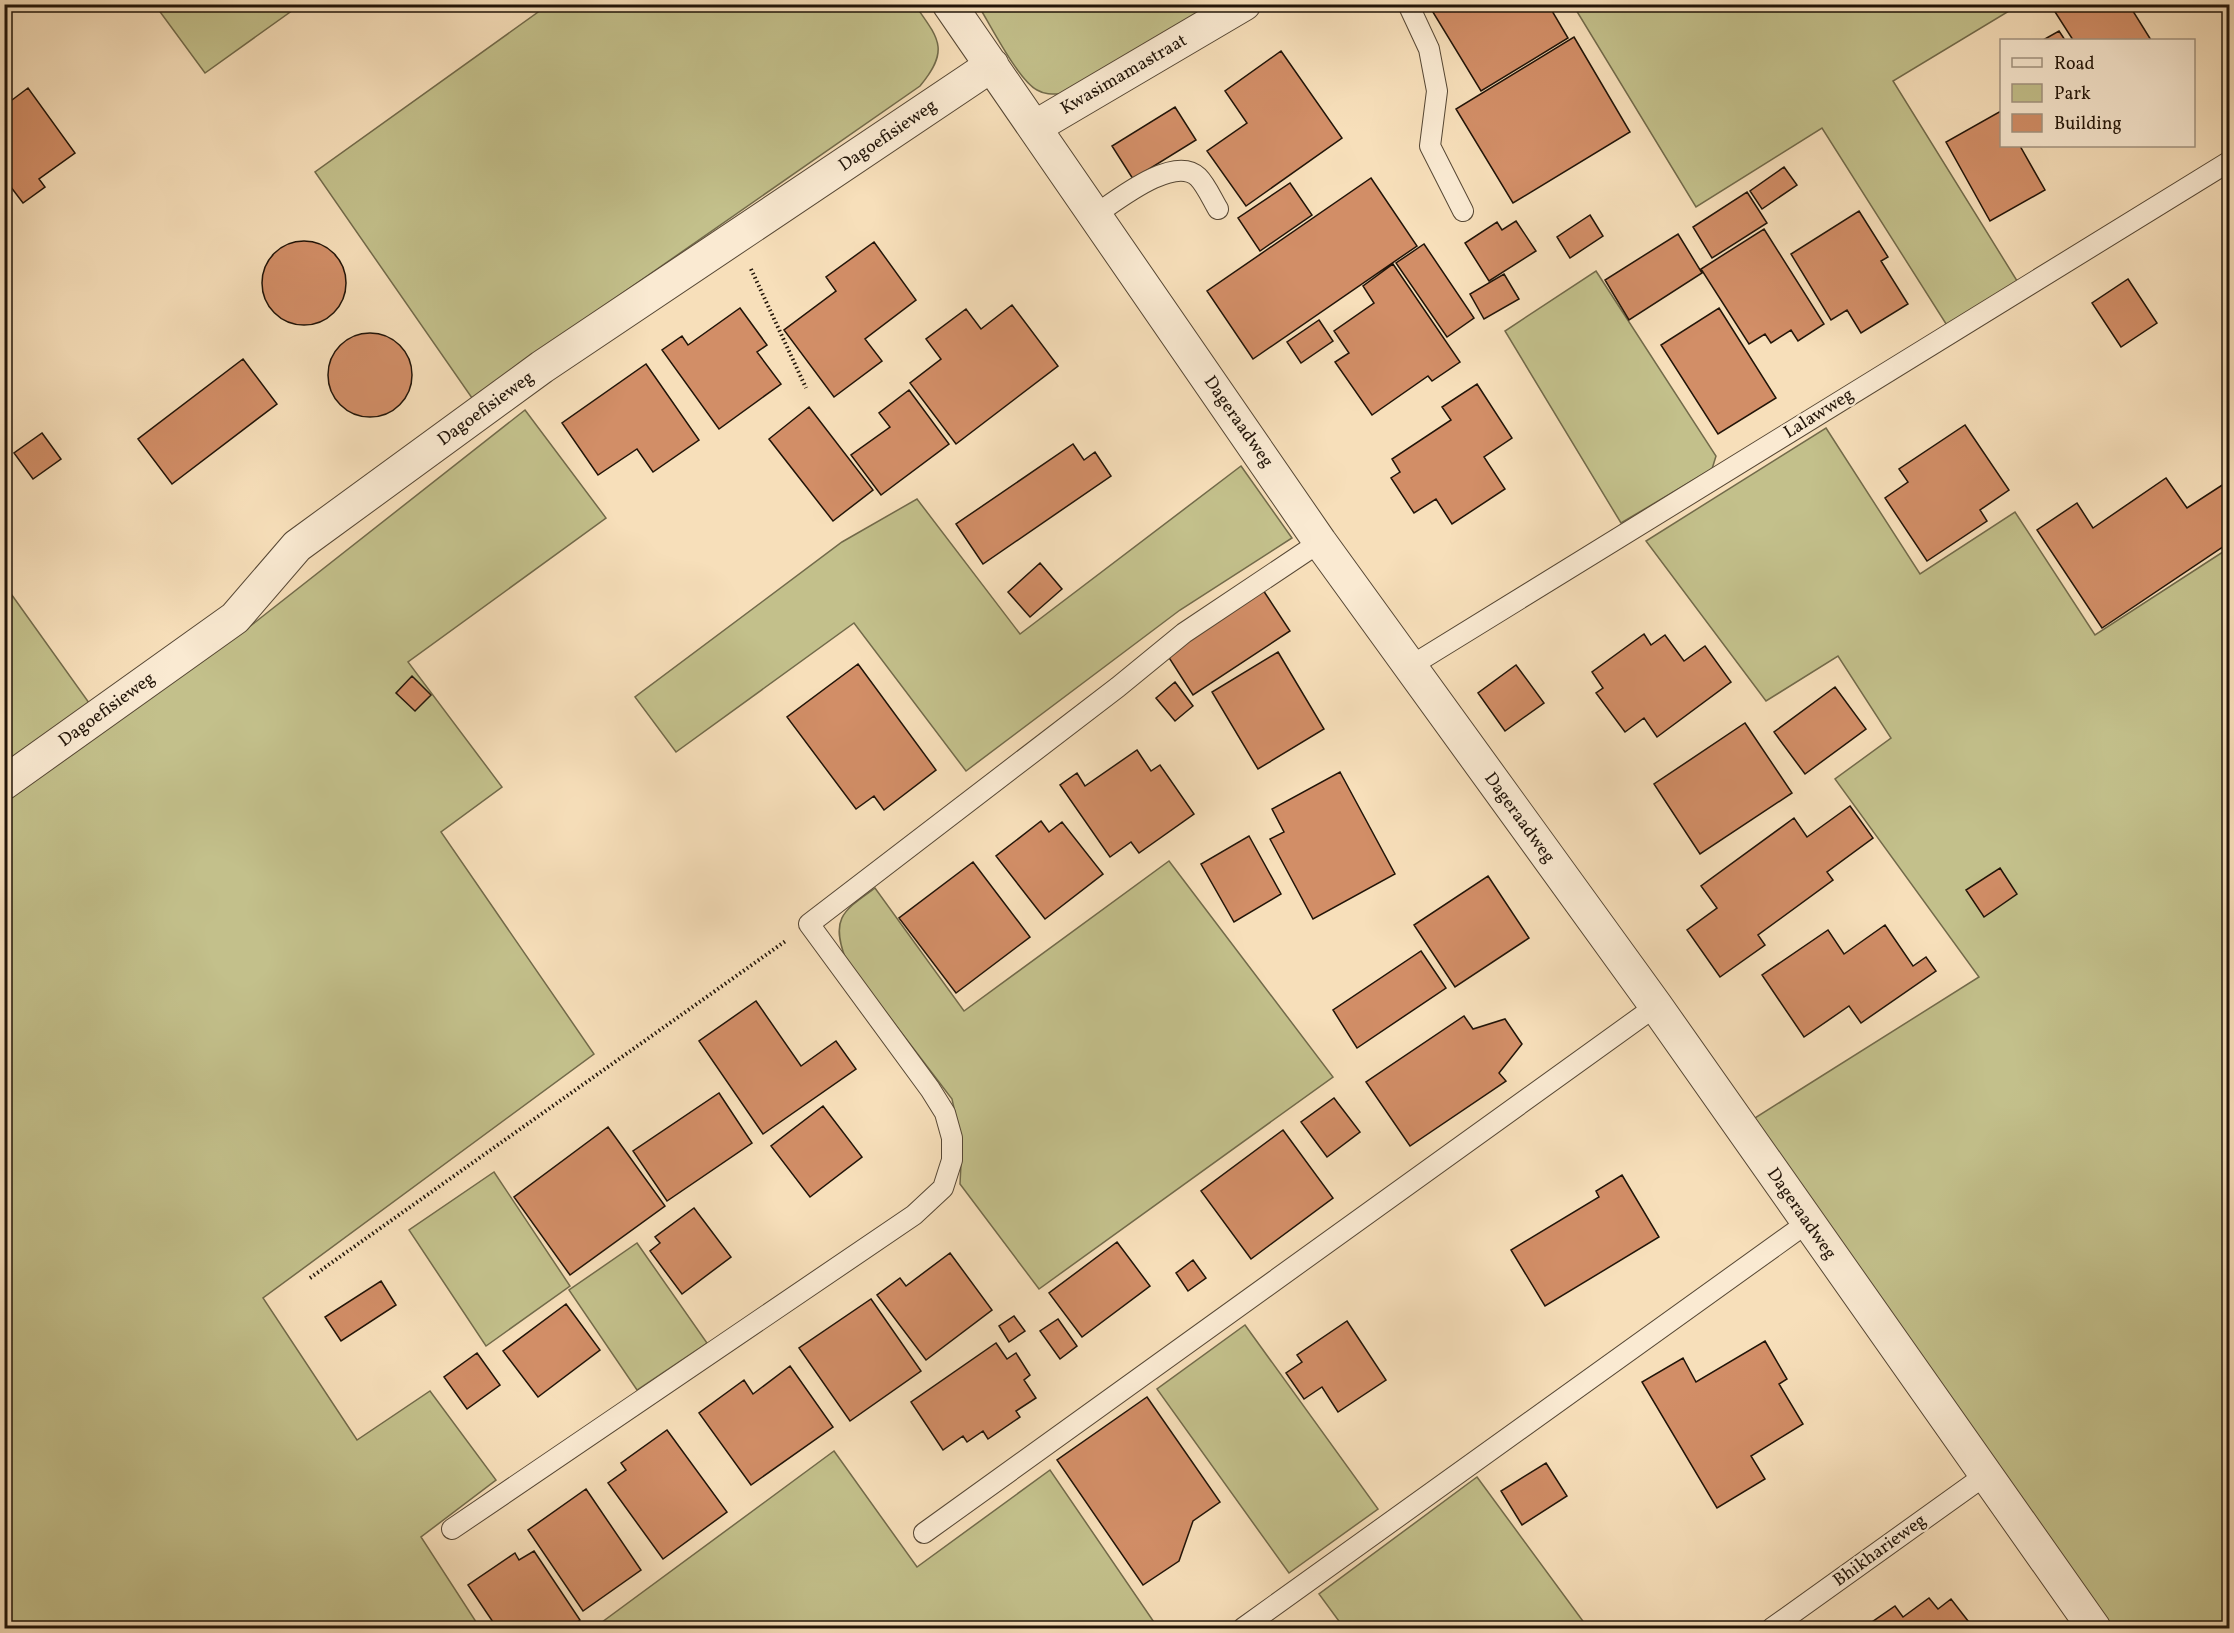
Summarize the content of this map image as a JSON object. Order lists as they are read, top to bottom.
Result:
{
  "streets": {
    "street": ["Kwasimamastraat", "Dagoefisieweg", "Dageraadweg"],
    "lane": ["Lalawweg", "Bhikharieweg"]
  },
  "crossings": [
    ["Kwasimamastraat", "Dageraadweg"],
    ["Dagoefisieweg", "Dageraadweg"],
    ["Lalawweg", "Dageraadweg"],
    ["Dageraadweg", "Bhikharieweg"]
  ],
  "legend": ["Road", "Park", "Building"]
}
